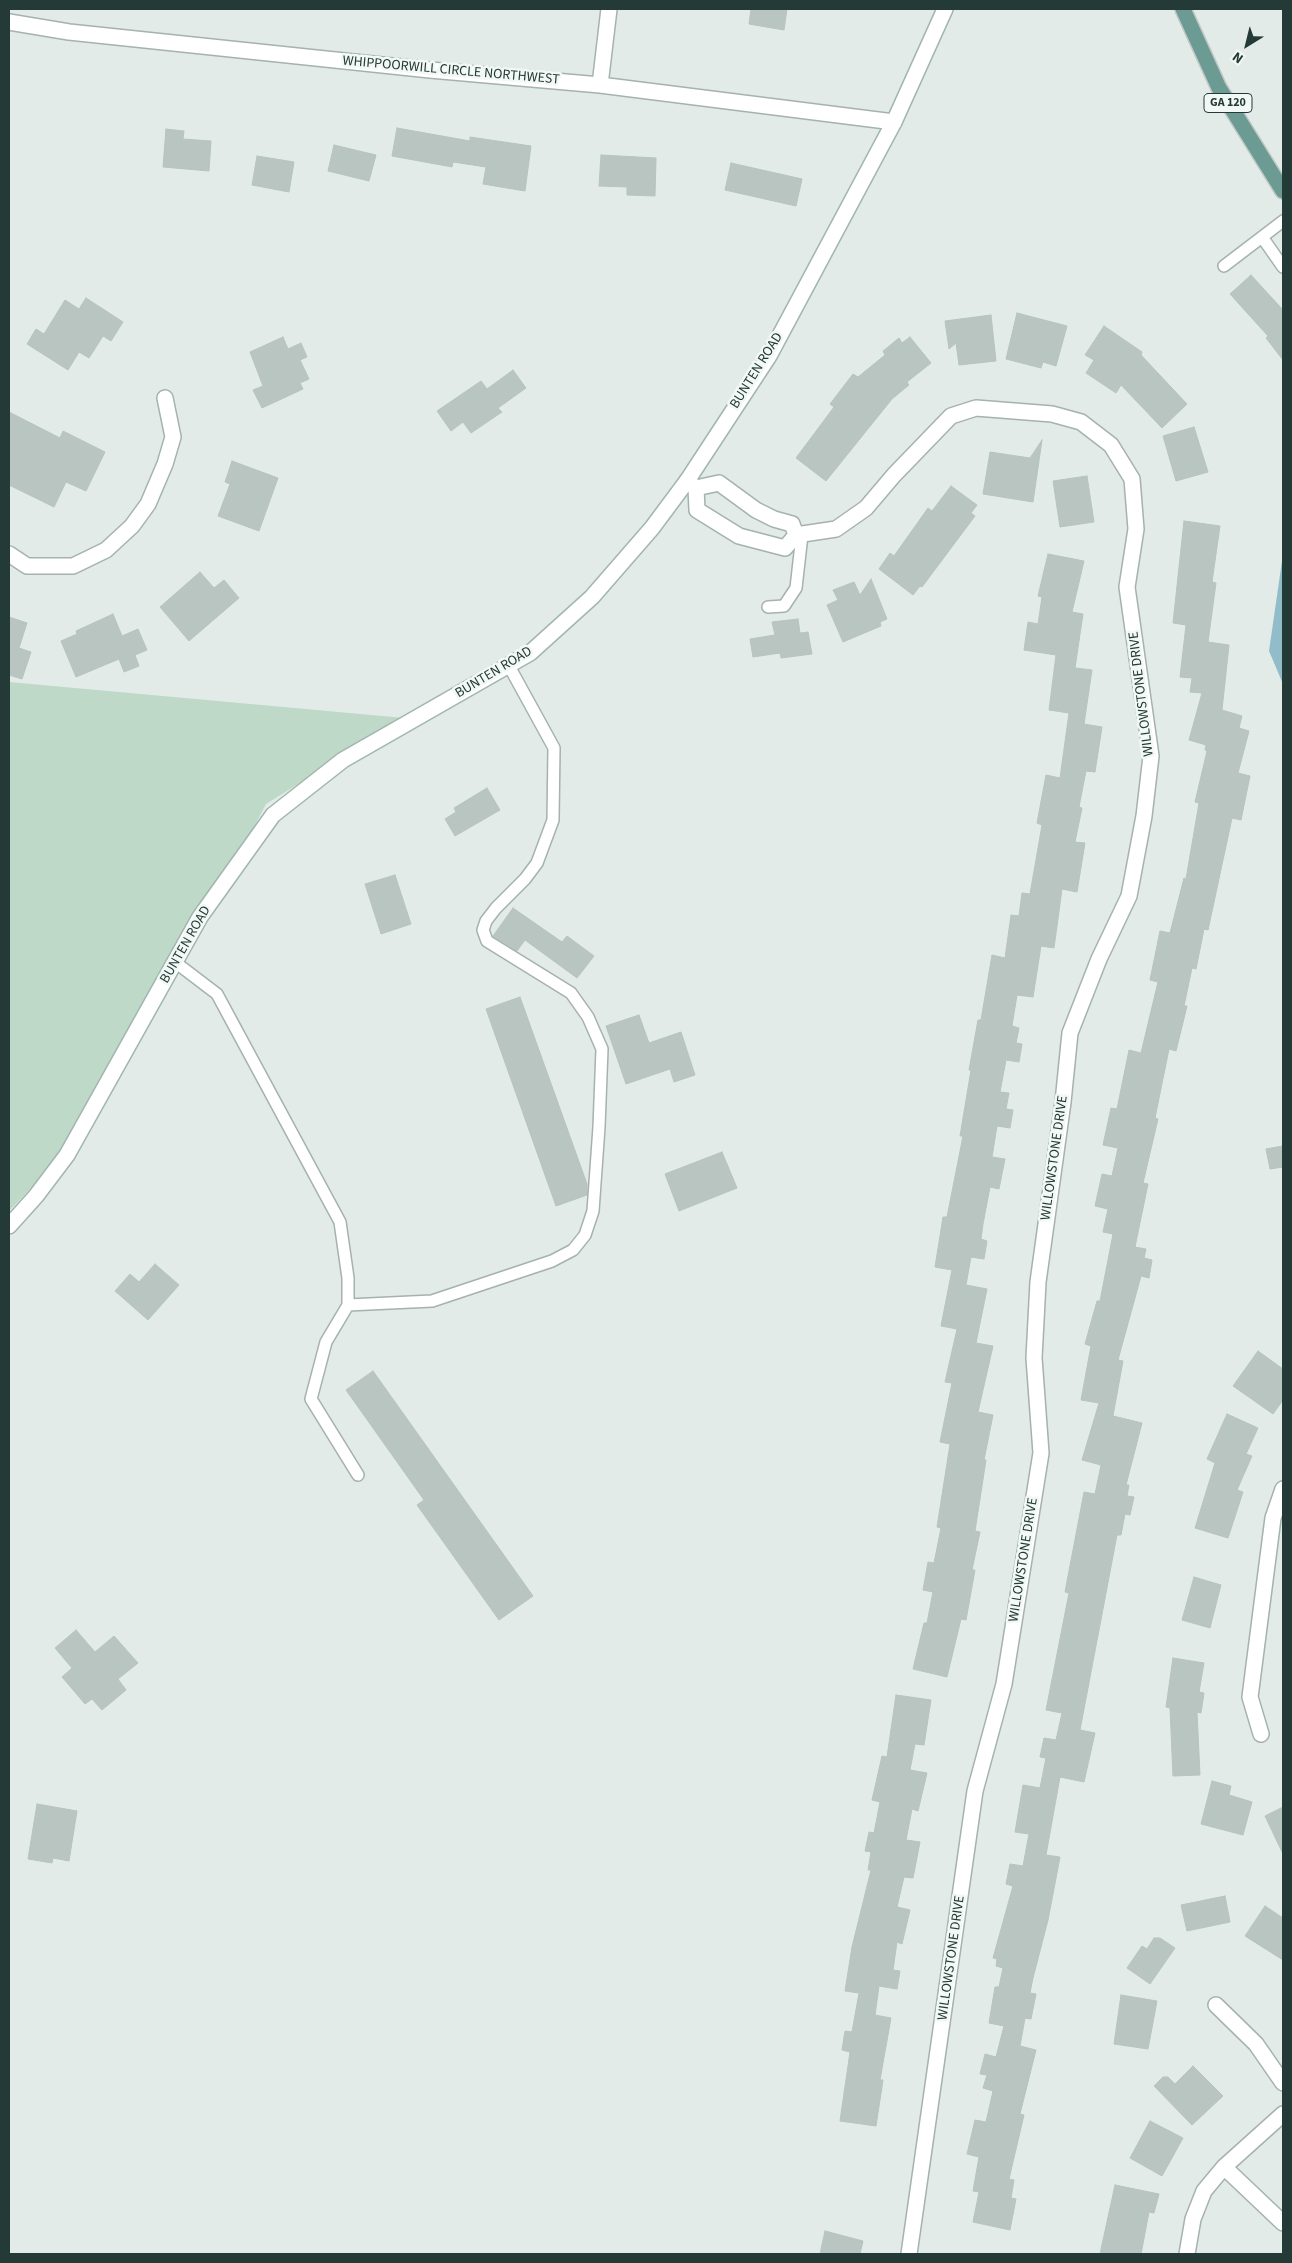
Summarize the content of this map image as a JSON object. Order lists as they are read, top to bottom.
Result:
{
  "streets": {
    "main road": ["GA 120"],
    "street": ["WHIPPOORWILL CIRCLE NORTHWEST", "BUNTEN ROAD", "WILLOWSTONE DRIVE"]
  },
  "crossings": [
    ["WHIPPOORWILL CIRCLE NORTHWEST", "BUNTEN ROAD"],
    ["BUNTEN ROAD", "WILLOWSTONE DRIVE"]
  ],
  "north": "bottom left"
}
